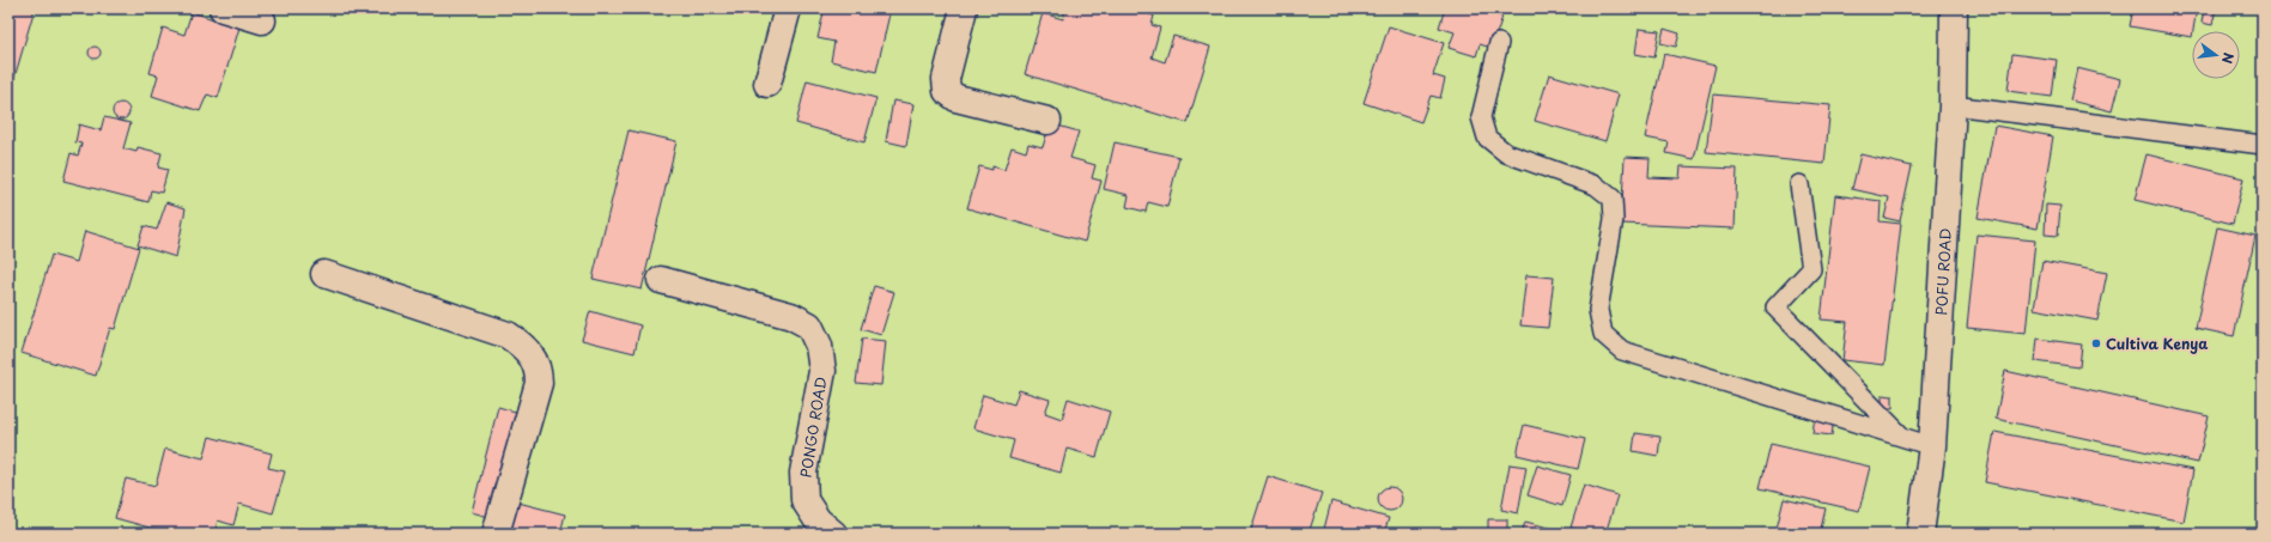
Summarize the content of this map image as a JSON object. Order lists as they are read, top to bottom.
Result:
{
  "streets": {
    "street": ["POFU ROAD", "PONGO ROAD"]
  },
  "places": ["Cultiva Kenya"],
  "north": "right"
}
